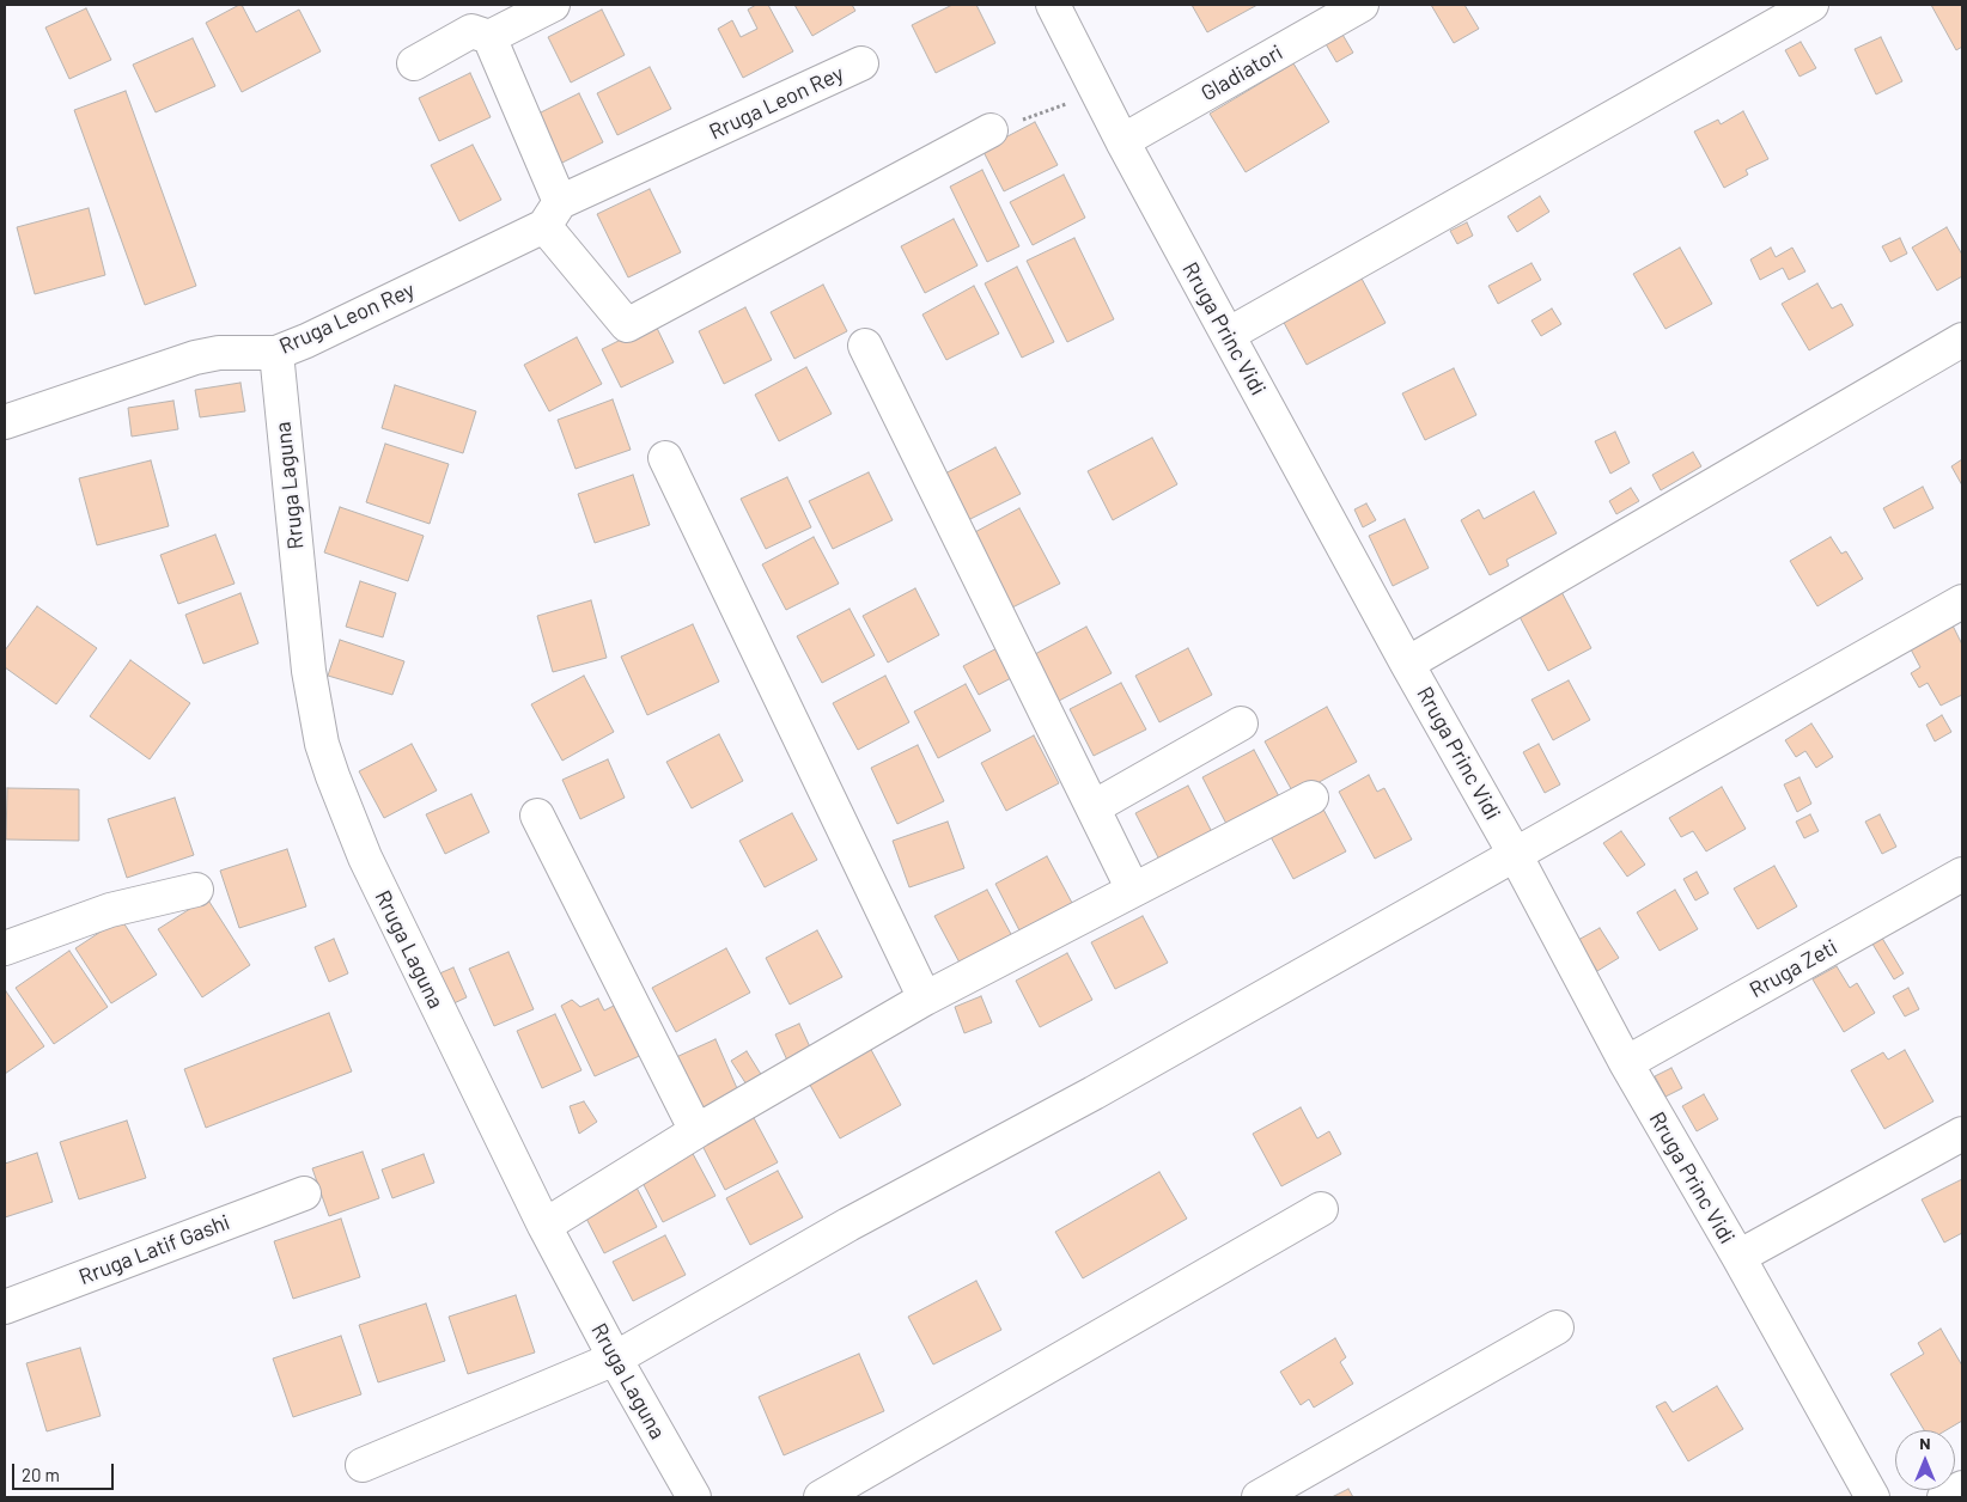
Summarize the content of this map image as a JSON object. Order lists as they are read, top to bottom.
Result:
{
  "streets": {
    "street": [
      "Gladiatori",
      "Rruga Leon Rey",
      "Rruga Princ Vidi",
      "Rruga Laguna",
      "Rruga Zeti",
      "Rruga Latif Gashi"
    ]
  },
  "crossings": [
    ["Gladiatori", "Rruga Princ Vidi"],
    ["Rruga Leon Rey", "Rruga Laguna"],
    ["Rruga Princ Vidi", "Rruga Zeti"]
  ],
  "scale_bar": "20 m",
  "north": "top"
}
